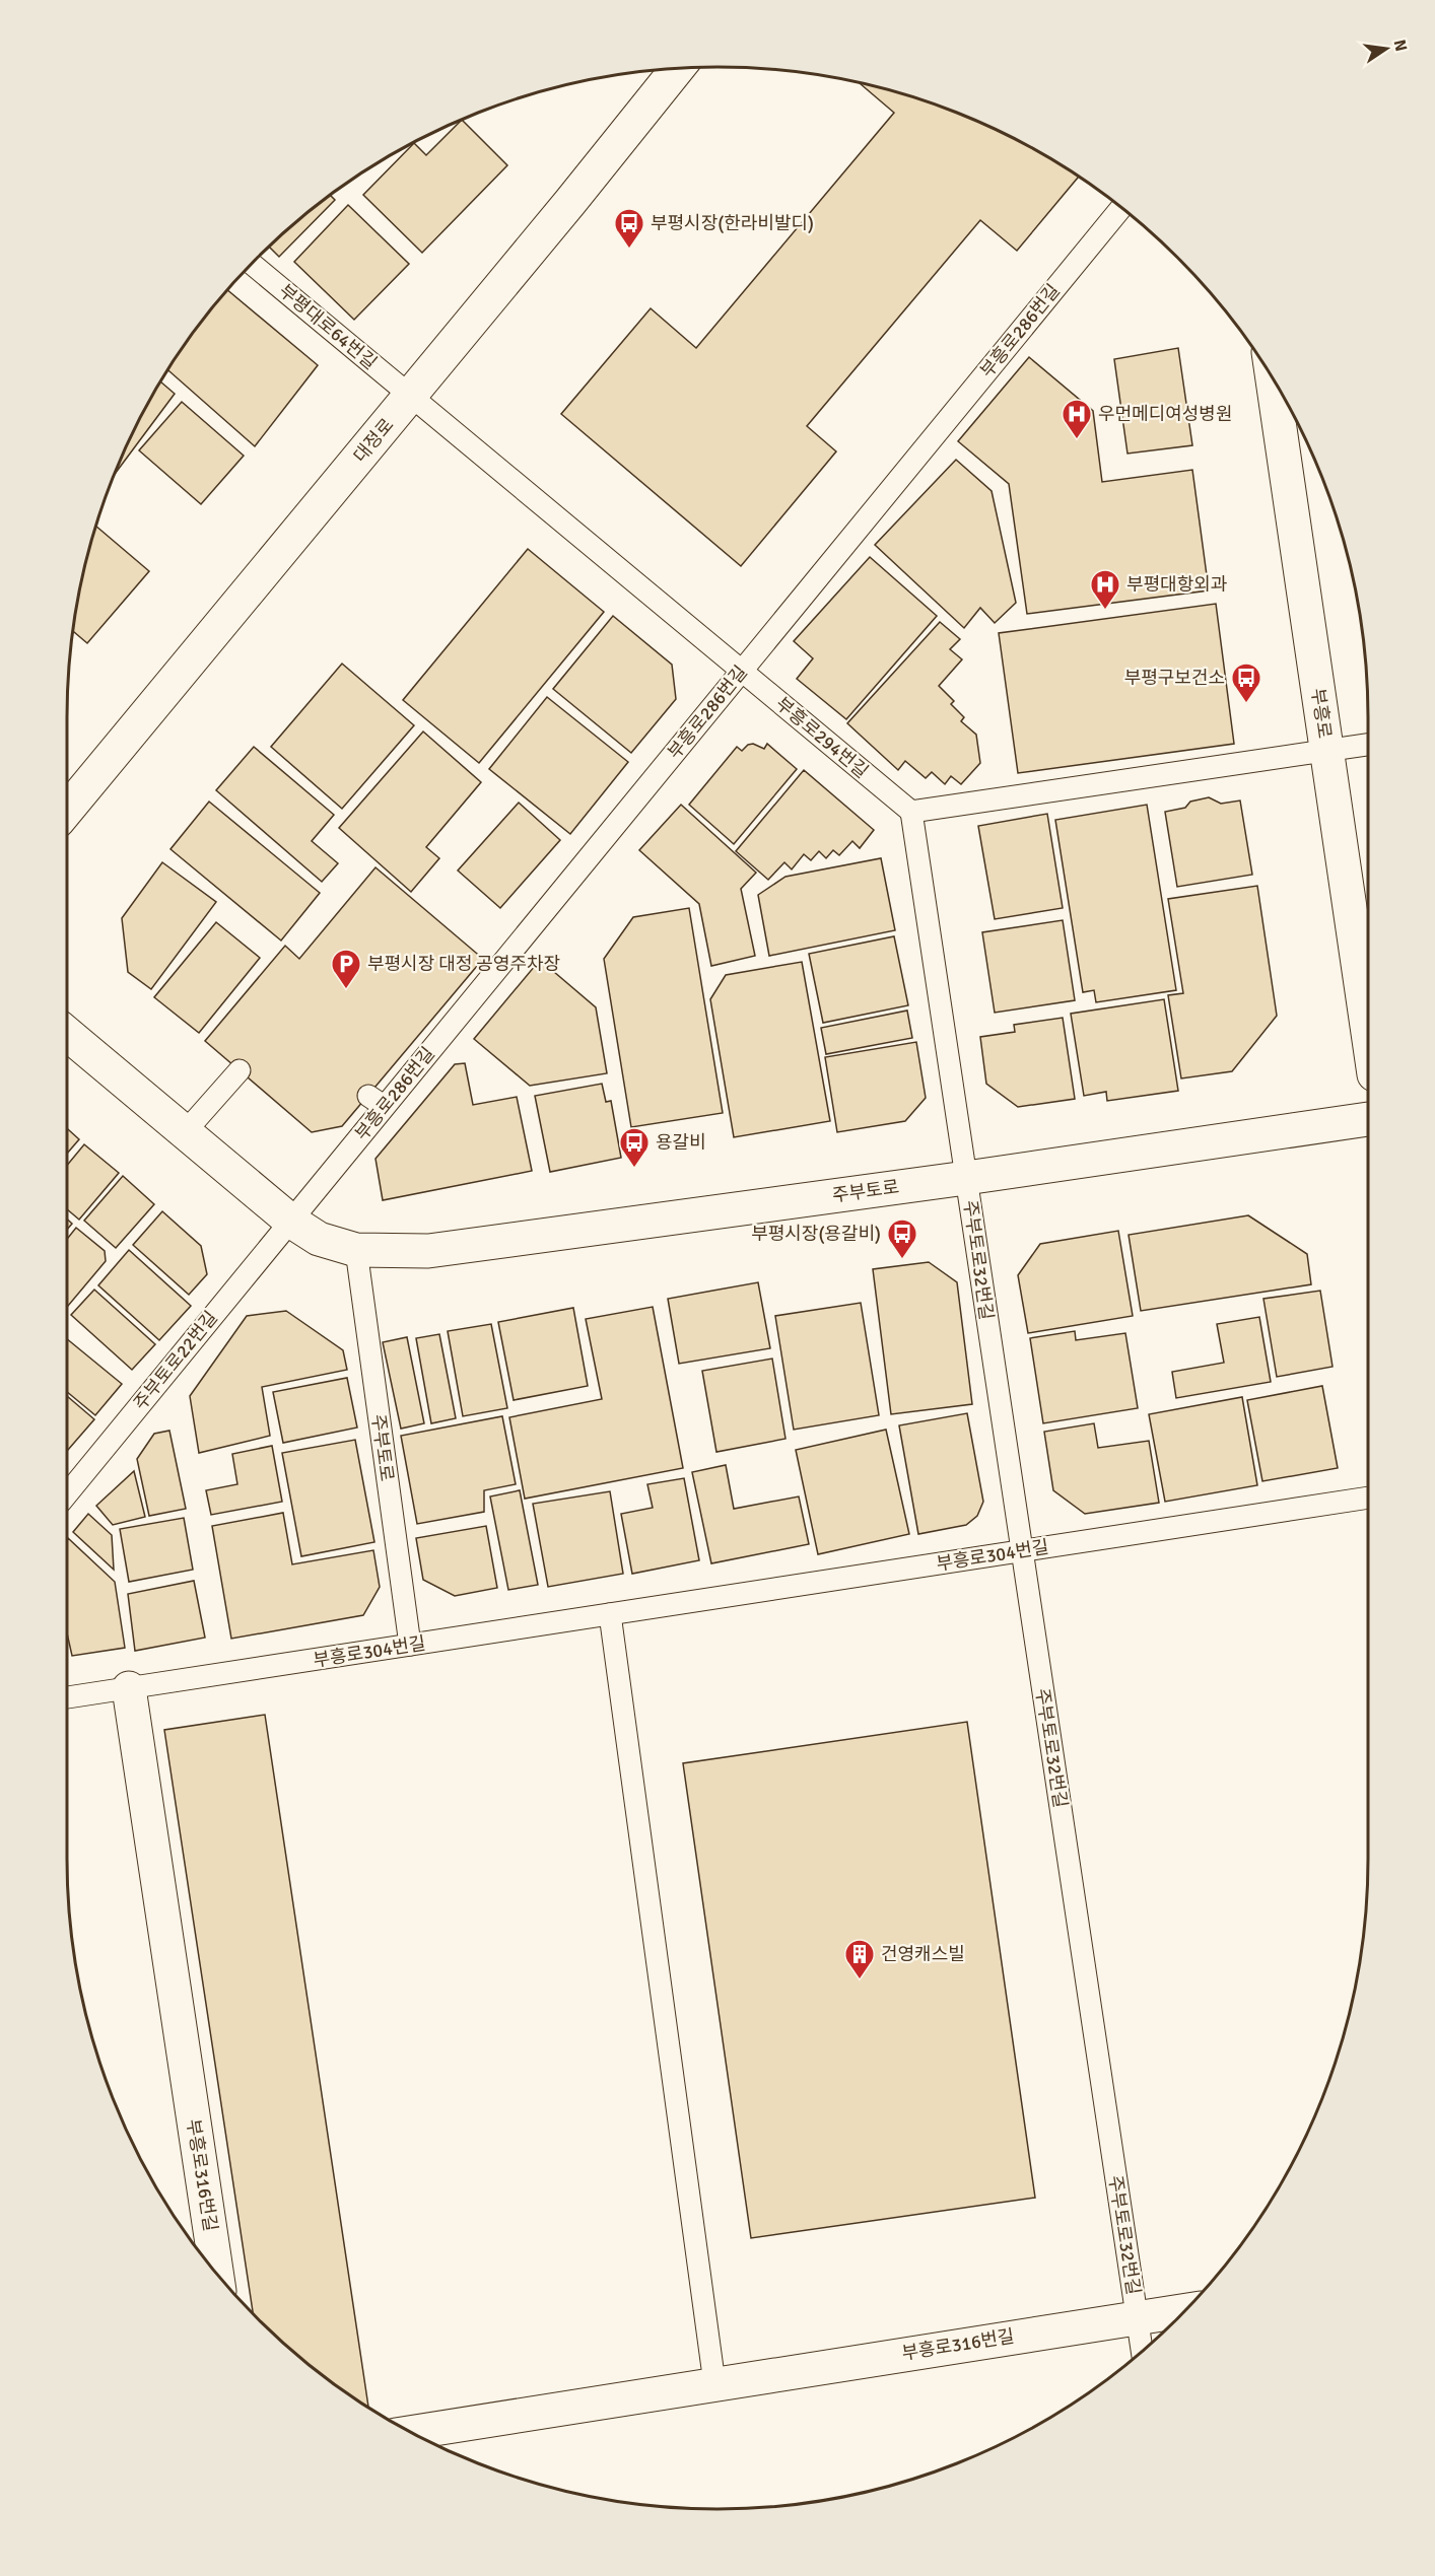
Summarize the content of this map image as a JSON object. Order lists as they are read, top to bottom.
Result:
{
  "streets": {
    "street": [
      "대정로",
      "부흥로",
      "주부토로",
      "부흥로316번길"
    ],
    "lane": [
      "부평대로64번길",
      "부흥로286번길",
      "부흥로294번길",
      "주부토로32번길",
      "주부토로22번길",
      "부흥로304번길"
    ]
  },
  "crossings": [
    ["부평대로64번길", "대정로"],
    ["부평대로64번길", "부흥로294번길"],
    ["부흥로286번길", "부흥로294번길"],
    ["부흥로286번길", "주부토로"],
    ["부흥로286번길", "주부토로22번길"],
    ["대정로", "부흥로294번길"],
    ["부흥로294번길", "주부토로32번길"],
    ["주부토로", "주부토로32번길"],
    ["주부토로", "주부토로22번길"],
    ["주부토로", "부흥로304번길"],
    ["주부토로32번길", "부흥로304번길"],
    ["주부토로32번길", "부흥로316번길"],
    ["부흥로304번길", "부흥로316번길"]
  ],
  "places": {
    "bus stop": [
      "부평시장(한라비발디)",
      "부평구보건소",
      "용갈비",
      "부평시장(용갈비)"
    ],
    "hospital": ["우먼메디여성병원", "부평대항외과"],
    "parking": ["부평시장 대정 공영주차장"],
    "building": ["건영캐스빌"]
  },
  "north": "right"
}
